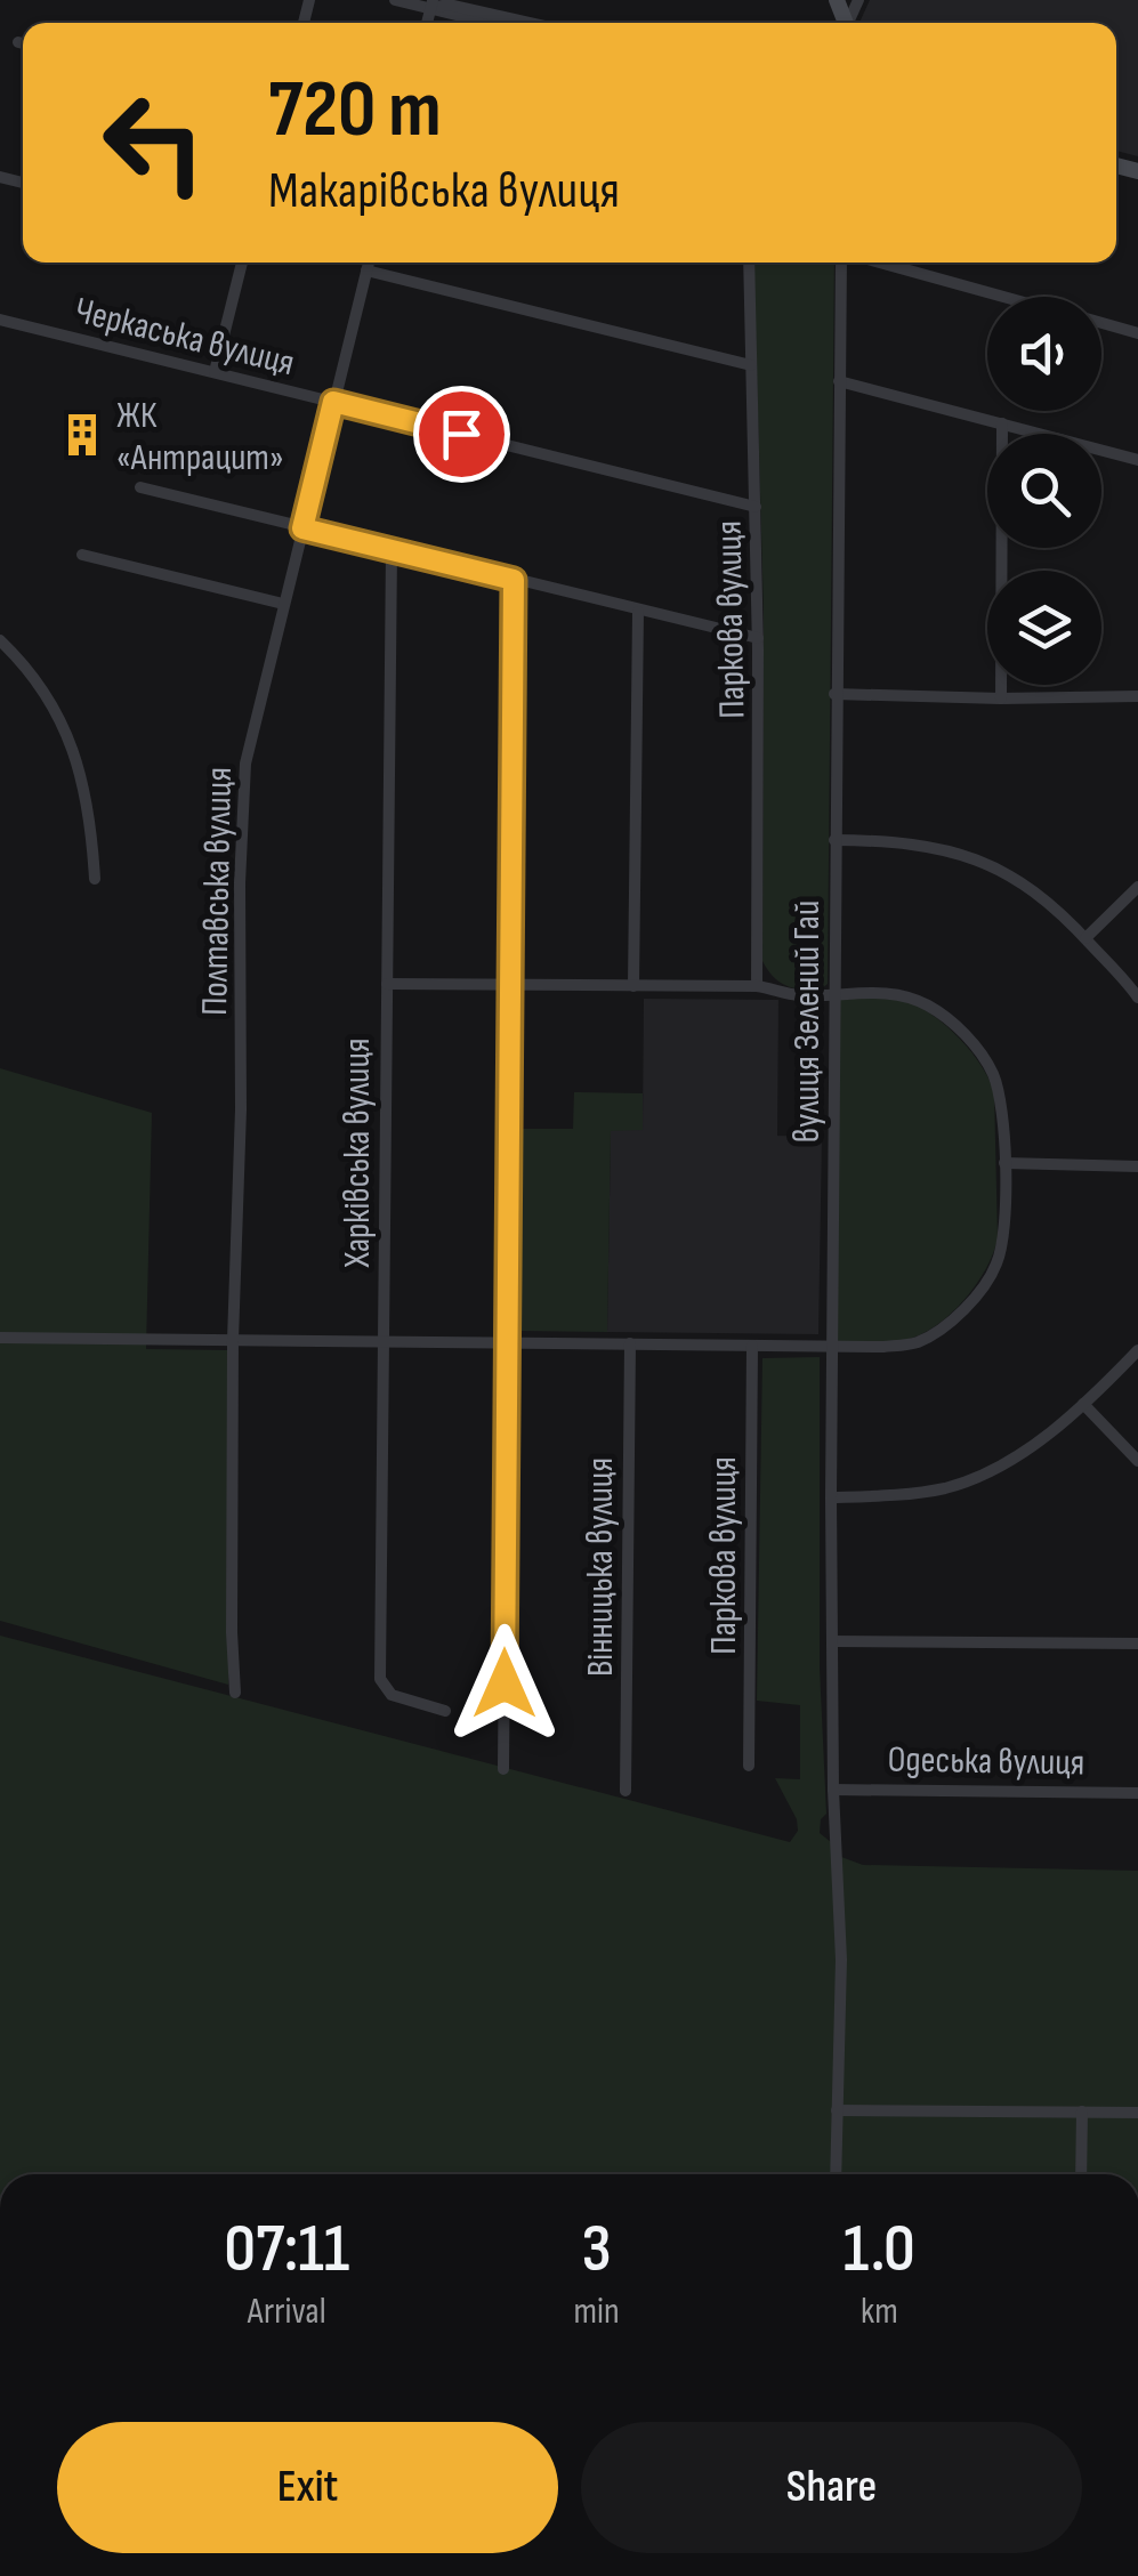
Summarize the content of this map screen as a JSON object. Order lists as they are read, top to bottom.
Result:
{
  "streets": {
    "street": [
      "Черкаська вулиця",
      "Паркова вулиця",
      "Полтавська вулиця",
      "вулиця Зелений Гай",
      "Харківська вулиця",
      "Вінницька вулиця",
      "Одеська вулиця"
    ]
  },
  "crossings": [
    ["Черкаська вулиця", "Паркова вулиця"],
    ["Черкаська вулиця", "Полтавська вулиця"],
    ["вулиця Зелений Гай", "Одеська вулиця"]
  ],
  "places": {
    "building": ["ЖК «Антрацит»"]
  },
  "page": {
    "turn": ["720 m", "Макарівська вулиця"],
    "eta": [
      "07:11",
      "Arrival",
      "3",
      "min",
      "1.0",
      "km"
    ],
    "buttons": ["Exit", "Share"]
  }
}
